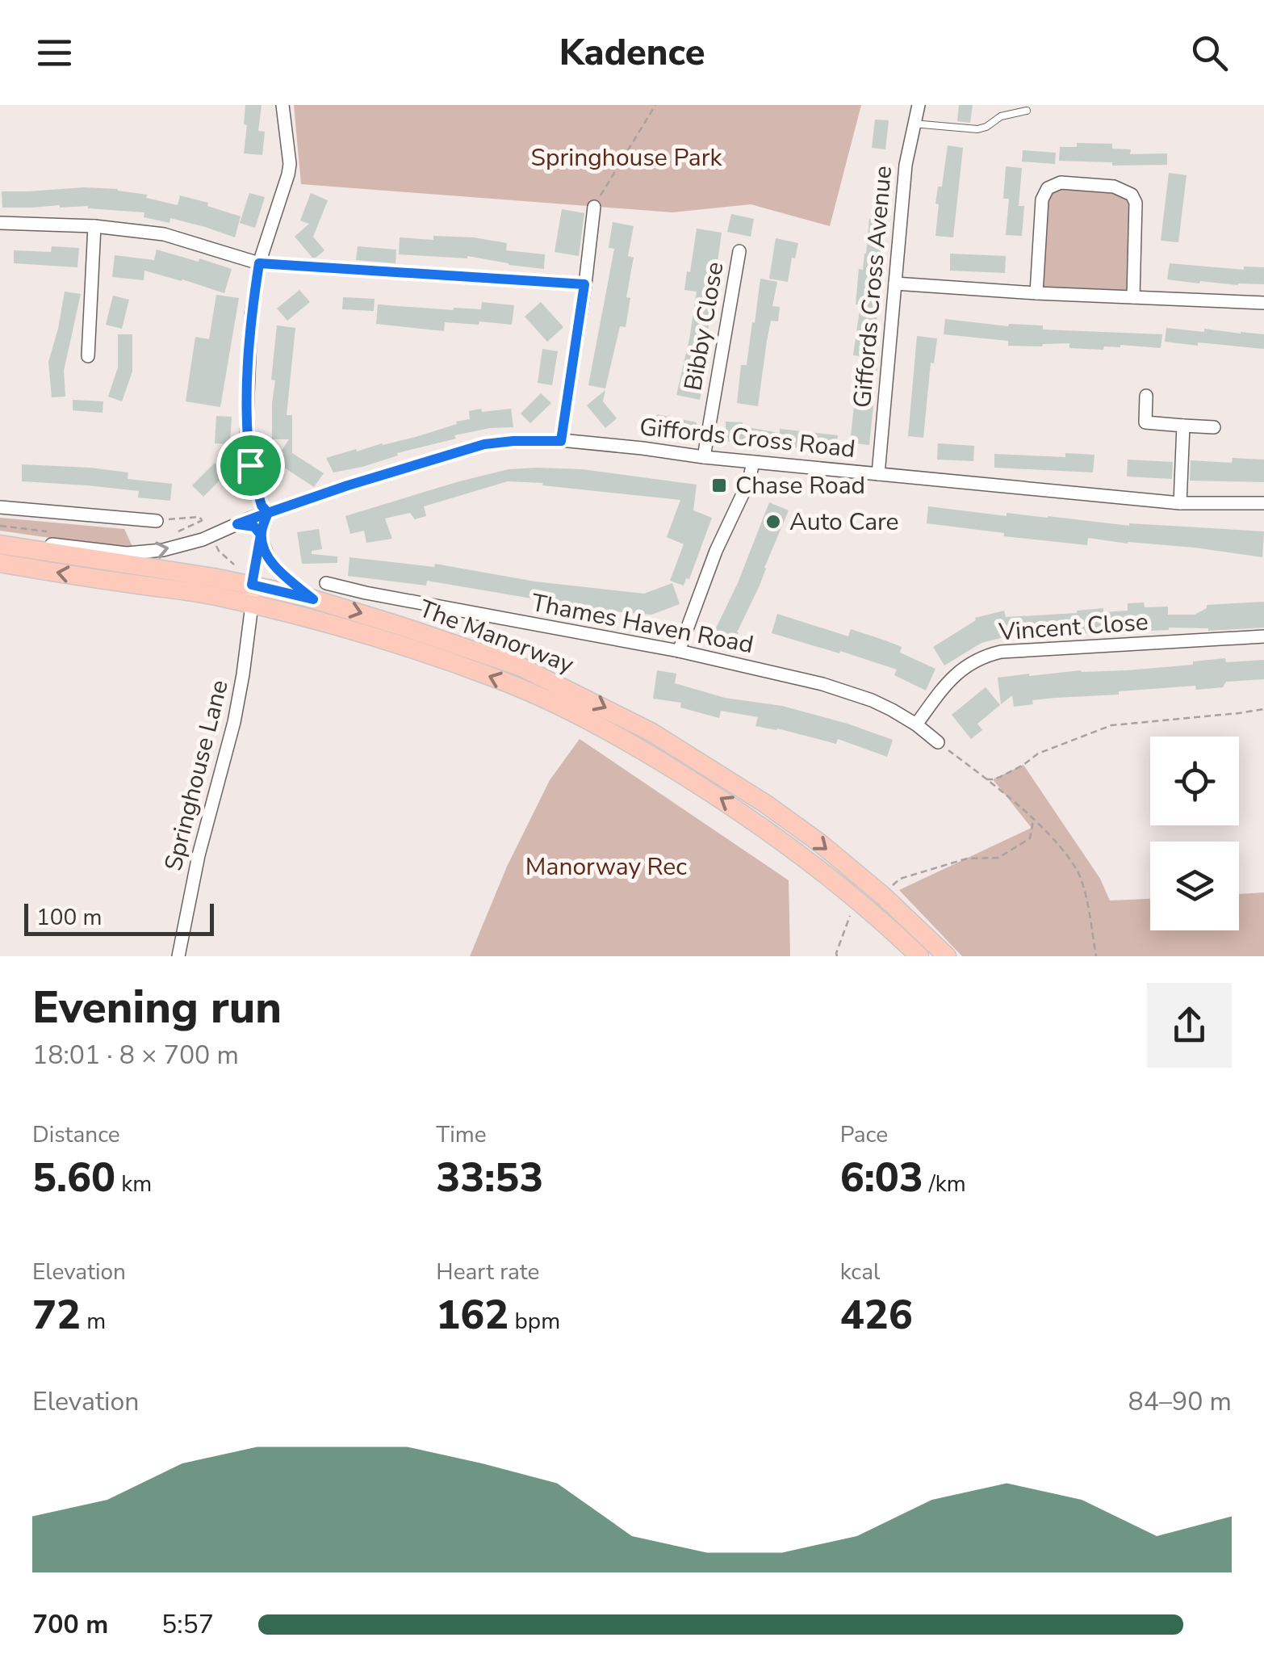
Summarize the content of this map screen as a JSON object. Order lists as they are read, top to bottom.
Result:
{
  "streets": {
    "main road": ["The Manorway"],
    "street": [
      "Giffords Cross Avenue",
      "Bibby Close",
      "Giffords Cross Road",
      "Thames Haven Road",
      "Vincent Close",
      "Springhouse Lane"
    ]
  },
  "crossings": [
    ["Giffords Cross Avenue", "Giffords Cross Road"],
    ["Bibby Close", "Giffords Cross Road"],
    ["Giffords Cross Road", "The Manorway"],
    ["Giffords Cross Road", "Springhouse Lane"],
    ["Thames Haven Road", "Vincent Close"],
    ["The Manorway", "Springhouse Lane"]
  ],
  "parks": ["Springhouse Park", "Manorway Rec"],
  "places": {
    "transit": ["Chase Road"],
    "other": ["Auto Care"]
  },
  "scale_bar": "100 m",
  "page": {
    "header": "Kadence",
    "scale": "100 m",
    "heading": ["Evening run", "18:01 · 8 × 700 m"],
    "stats": [
      ["Distance", "5.60 km"],
      ["Time", "33:53"],
      ["Pace", "6:03 /km"],
      ["Elevation", "72 m"],
      ["Heart rate", "162 bpm"],
      ["kcal", "426"]
    ],
    "chart": ["Elevation", "84–90 m"],
    "list": [
      {
        "name": "700 m",
        "note": "5:57"
      }
    ]
  }
}
